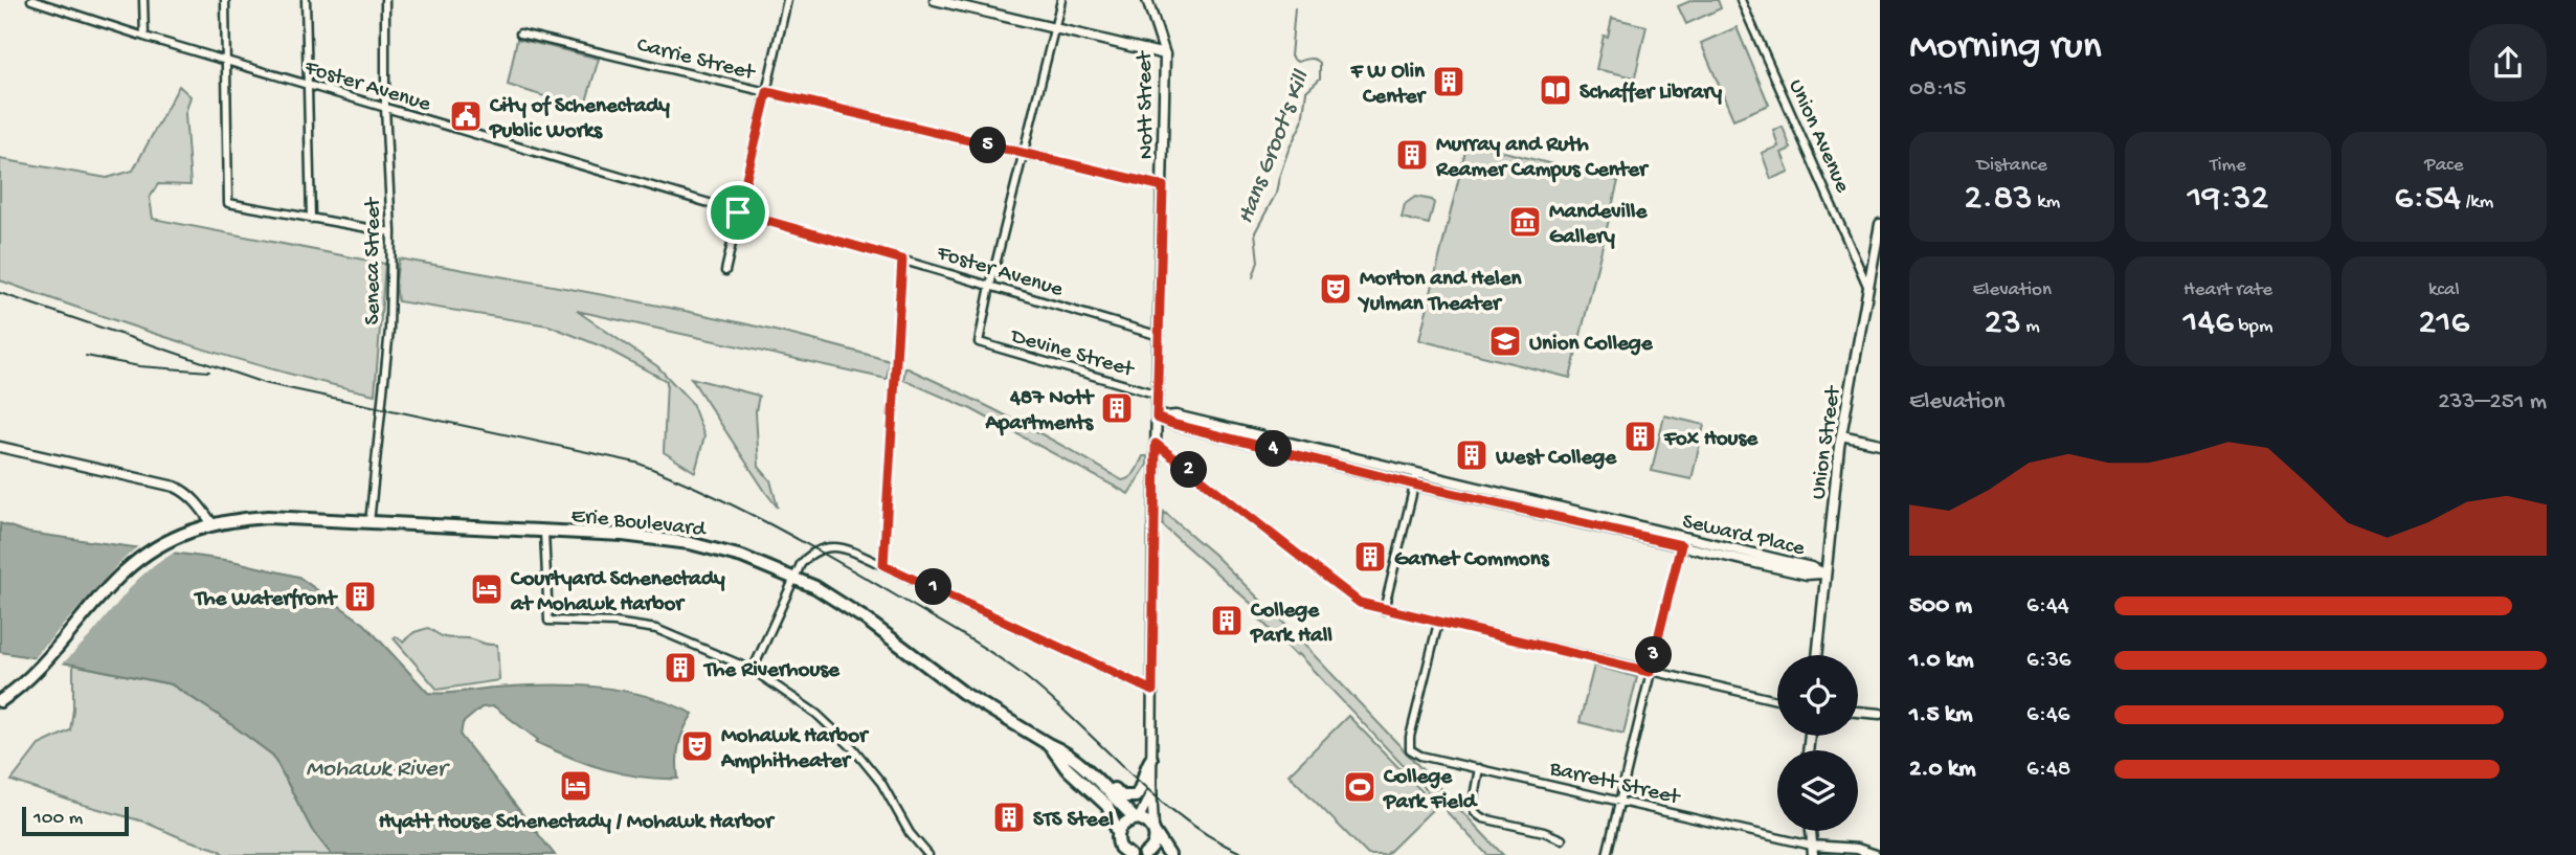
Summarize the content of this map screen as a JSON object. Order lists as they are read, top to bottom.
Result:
{
  "streets": {
    "highway": ["Erie Boulevard"],
    "street": [
      "Carrie Street",
      "Foster Avenue",
      "Nott Street",
      "Union Avenue",
      "Seneca Street",
      "Devine Street",
      "Union Street",
      "Seward Place",
      "Barrett Street"
    ]
  },
  "crossings": [
    ["Carrie Street", "Nott Street"],
    ["Foster Avenue", "Nott Street"],
    ["Foster Avenue", "Seneca Street"],
    ["Foster Avenue", "Devine Street"],
    ["Nott Street", "Devine Street"],
    ["Nott Street", "Erie Boulevard"],
    ["Nott Street", "Seward Place"],
    ["Union Avenue", "Union Street"],
    ["Seneca Street", "Erie Boulevard"],
    ["Union Street", "Seward Place"]
  ],
  "water": ["Hans Groot's Kill", "Mohawk River"],
  "places": {
    "building": [
      "F W Olin Center",
      "Murray and Ruth Reamer Campus Center",
      "487 Nott Apartments",
      "Fox House",
      "West College",
      "Garnet Commons",
      "The Waterfront",
      "College Park Hall",
      "The Riverhouse",
      "STS Steel"
    ],
    "library": ["Schaffer Library"],
    "public building": ["City of Schenectady Public Works"],
    "museum": ["Mandeville Gallery"],
    "theatre": ["Morton and Helen Yulman Theater", "Mohawk Harbor Amphitheater"],
    "school or university": ["Union College"],
    "hotel": ["Courtyard Schenectady at Mohawk Harbor", "Hyatt House Schenectady / Mohawk Harbor"],
    "sports": ["College Park Field"]
  },
  "scale_bar": "100 m",
  "page": {
    "heading": ["Morning run", "08:15"],
    "stats": [
      ["Distance", "2.83 km"],
      ["Time", "19:32"],
      ["Pace", "6:54 /km"],
      ["Elevation", "23 m"],
      ["Heart rate", "146 bpm"],
      ["kcal", "216"]
    ],
    "pins": [
      "5",
      "4",
      "2",
      "1",
      "3"
    ],
    "chart": ["Elevation", "233–251 m"],
    "list": [
      {
        "name": "500 m",
        "note": "6:44"
      },
      {
        "name": "1.0 km",
        "note": "6:36"
      },
      {
        "name": "1.5 km",
        "note": "6:46"
      },
      {
        "name": "2.0 km",
        "note": "6:48"
      }
    ],
    "scale": "100 m"
  }
}
